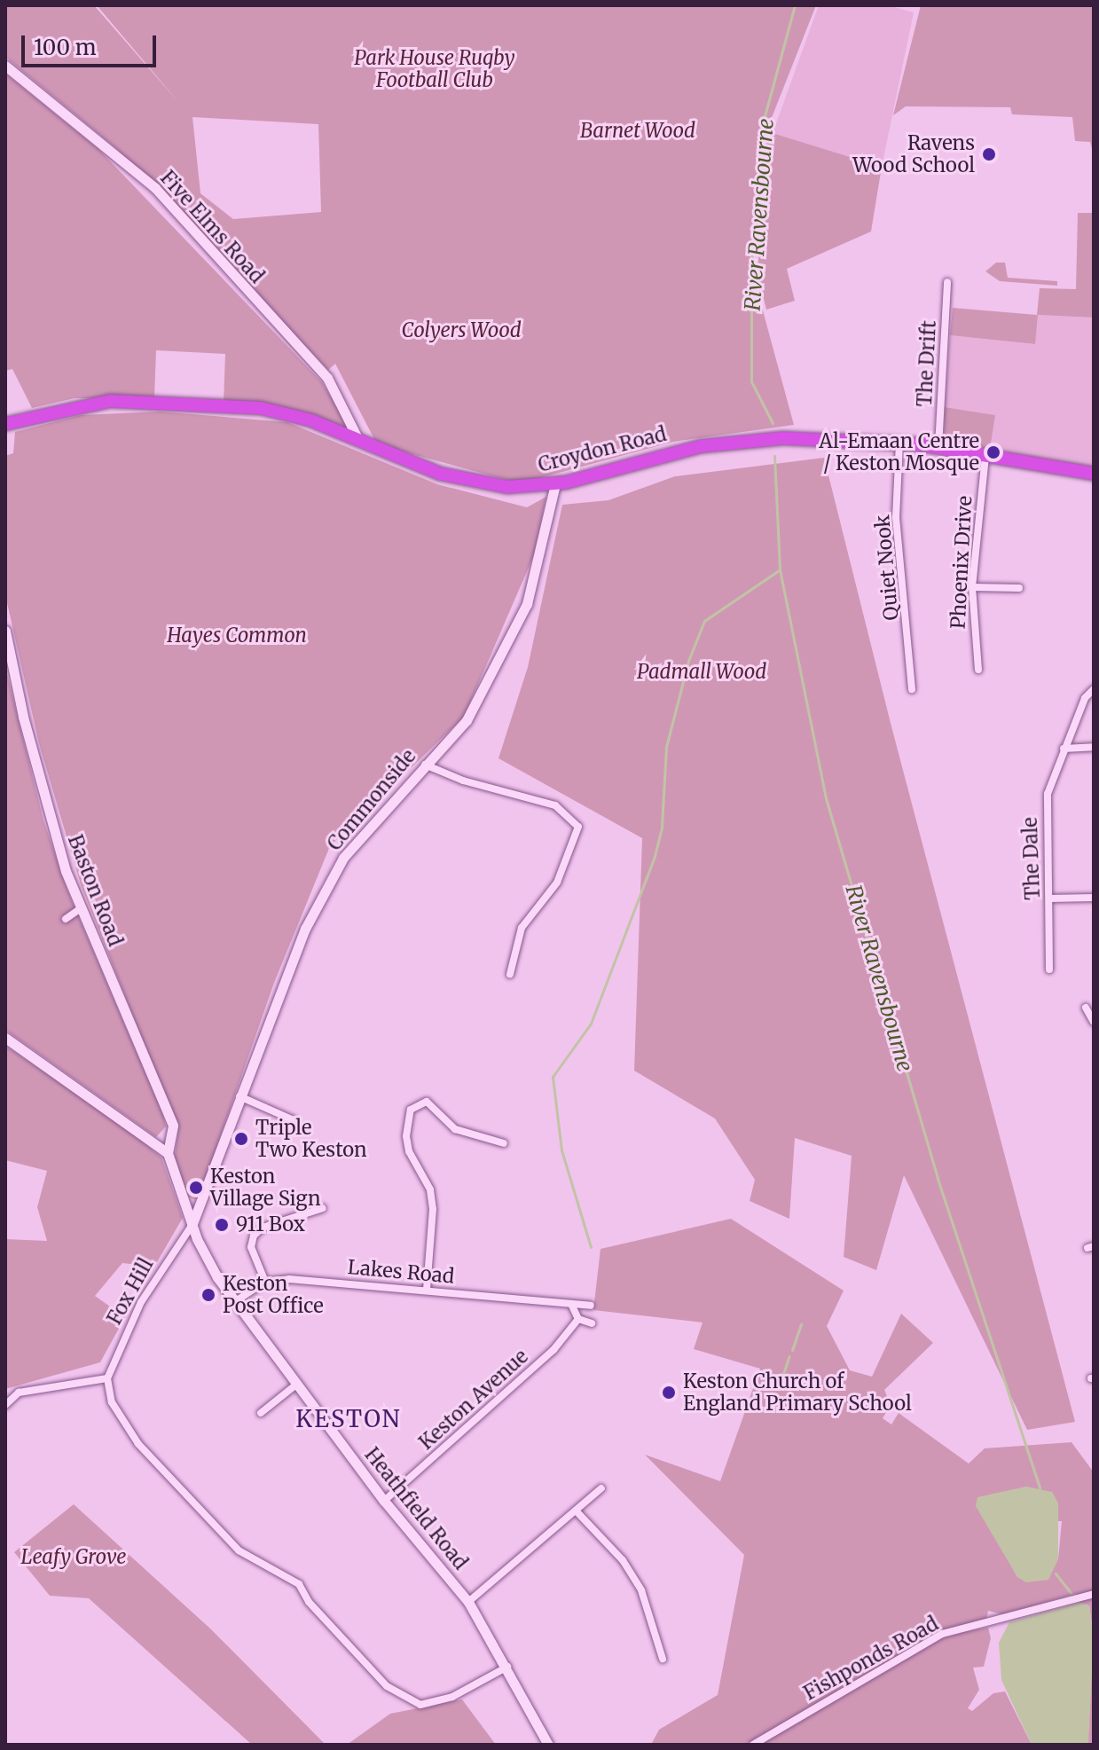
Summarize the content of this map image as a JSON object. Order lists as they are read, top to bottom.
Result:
{
  "streets": {
    "highway": ["Croydon Road"],
    "street": [
      "Five Elms Road",
      "The Drift",
      "Phoenix Drive",
      "Quiet Nook",
      "Commonside",
      "The Dale",
      "Baston Road",
      "Lakes Road",
      "Fox Hill",
      "Keston Avenue",
      "Heathfield Road",
      "Fishponds Road"
    ]
  },
  "crossings": [
    ["Five Elms Road", "Croydon Road"],
    ["The Drift", "Croydon Road"],
    ["Croydon Road", "Phoenix Drive"],
    ["Croydon Road", "Quiet Nook"],
    ["Croydon Road", "Commonside"],
    ["Commonside", "Fox Hill"],
    ["Commonside", "Heathfield Road"],
    ["Baston Road", "Heathfield Road"],
    ["Lakes Road", "Heathfield Road"],
    ["Fox Hill", "Heathfield Road"],
    ["Keston Avenue", "Heathfield Road"]
  ],
  "districts": ["KESTON"],
  "water": ["River Ravensbourne"],
  "parks": [
    "Park House Rugby Football Club",
    "Barnet Wood",
    "Colyers Wood",
    "Hayes Common",
    "Padmall Wood",
    "Leafy Grove"
  ],
  "places": [
    "Ravens Wood School",
    "Al-Emaan Centre / Keston Mosque",
    "Triple Two Keston",
    "Keston Village Sign",
    "911 Box",
    "Keston Post Office",
    "Keston Church of England Primary School"
  ],
  "scale_bar": "100 m"
}
